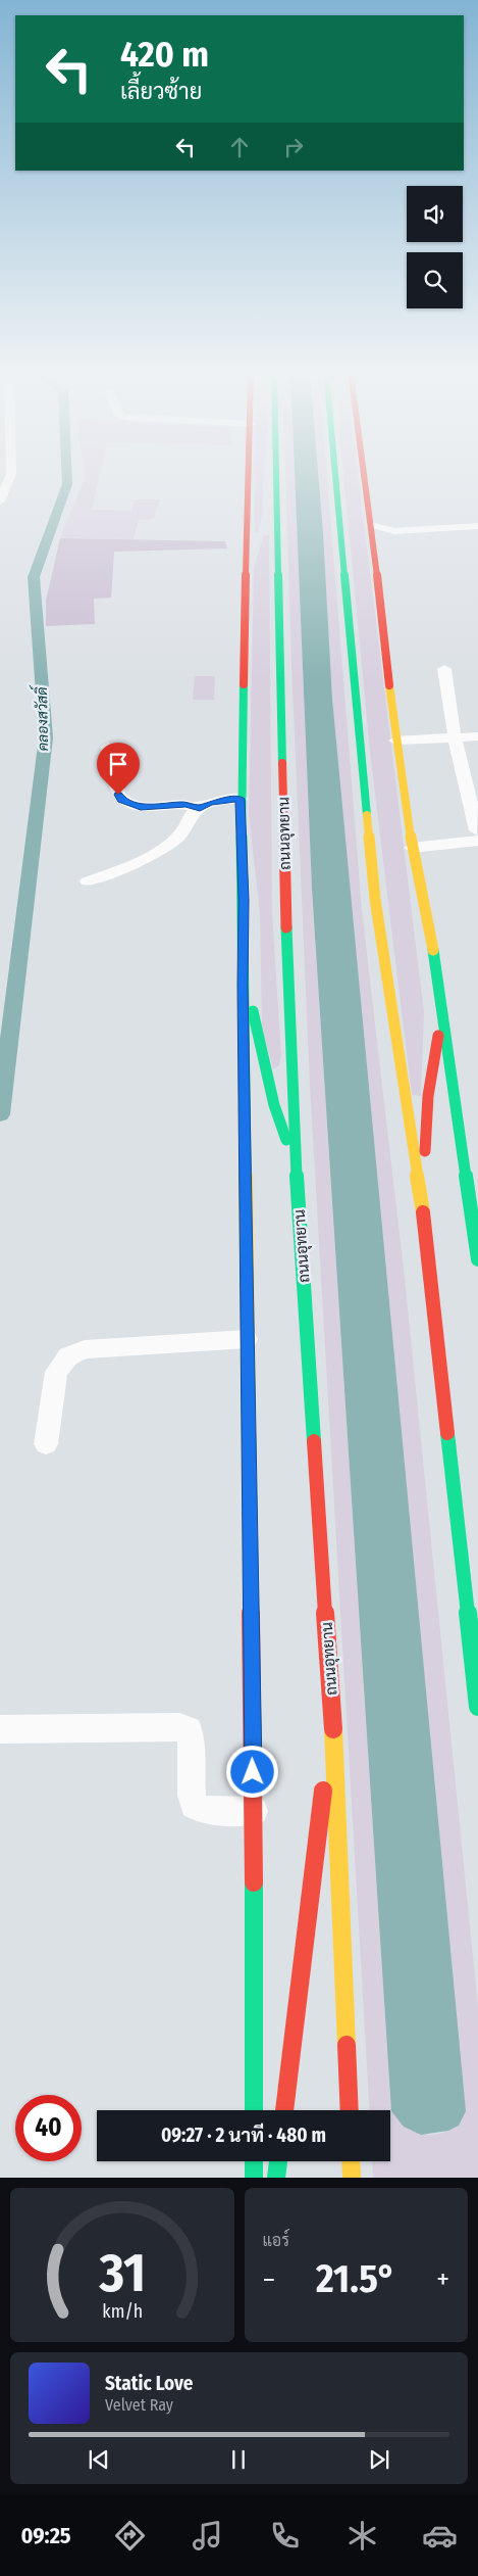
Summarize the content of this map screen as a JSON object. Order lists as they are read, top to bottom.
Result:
{
  "streets": {
    "main road": ["ถนนอุทยาน"]
  },
  "water": ["คลองสวัสดิ์"],
  "page": {
    "turn": ["420 m", "เลี้ยวซ้าย"],
    "limit": "40",
    "trip": "09:27 · 2 นาที · 480 m",
    "tile": "แอร์",
    "heat": ["−", "21.5°", "+"],
    "song": ["Static Love", "Velvet Ray"],
    "tabs": "09:25",
    "gauge": ["31", "km/h"]
  }
}
